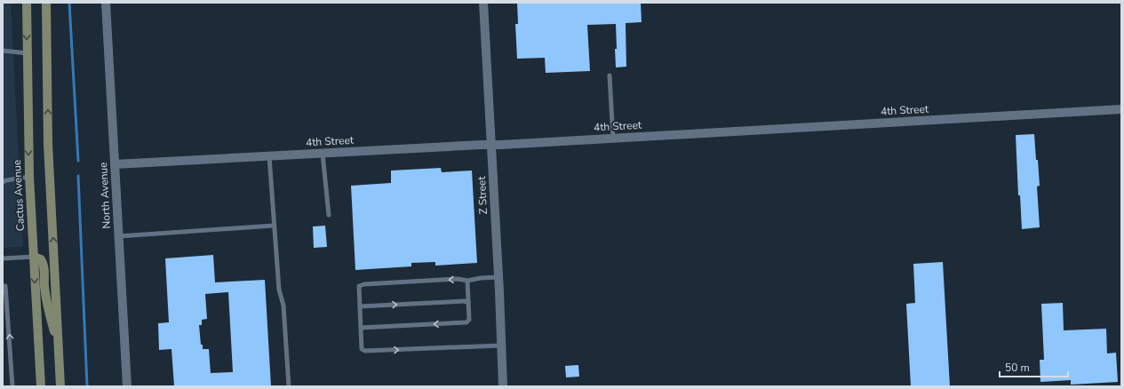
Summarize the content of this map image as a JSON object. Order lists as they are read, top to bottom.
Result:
{
  "streets": {
    "main road": ["Cactus Avenue"],
    "street": ["4th Street", "North Avenue", "Z Street"]
  },
  "crossings": [
    ["4th Street", "North Avenue"],
    ["4th Street", "Z Street"]
  ],
  "scale_bar": "50 m"
}
